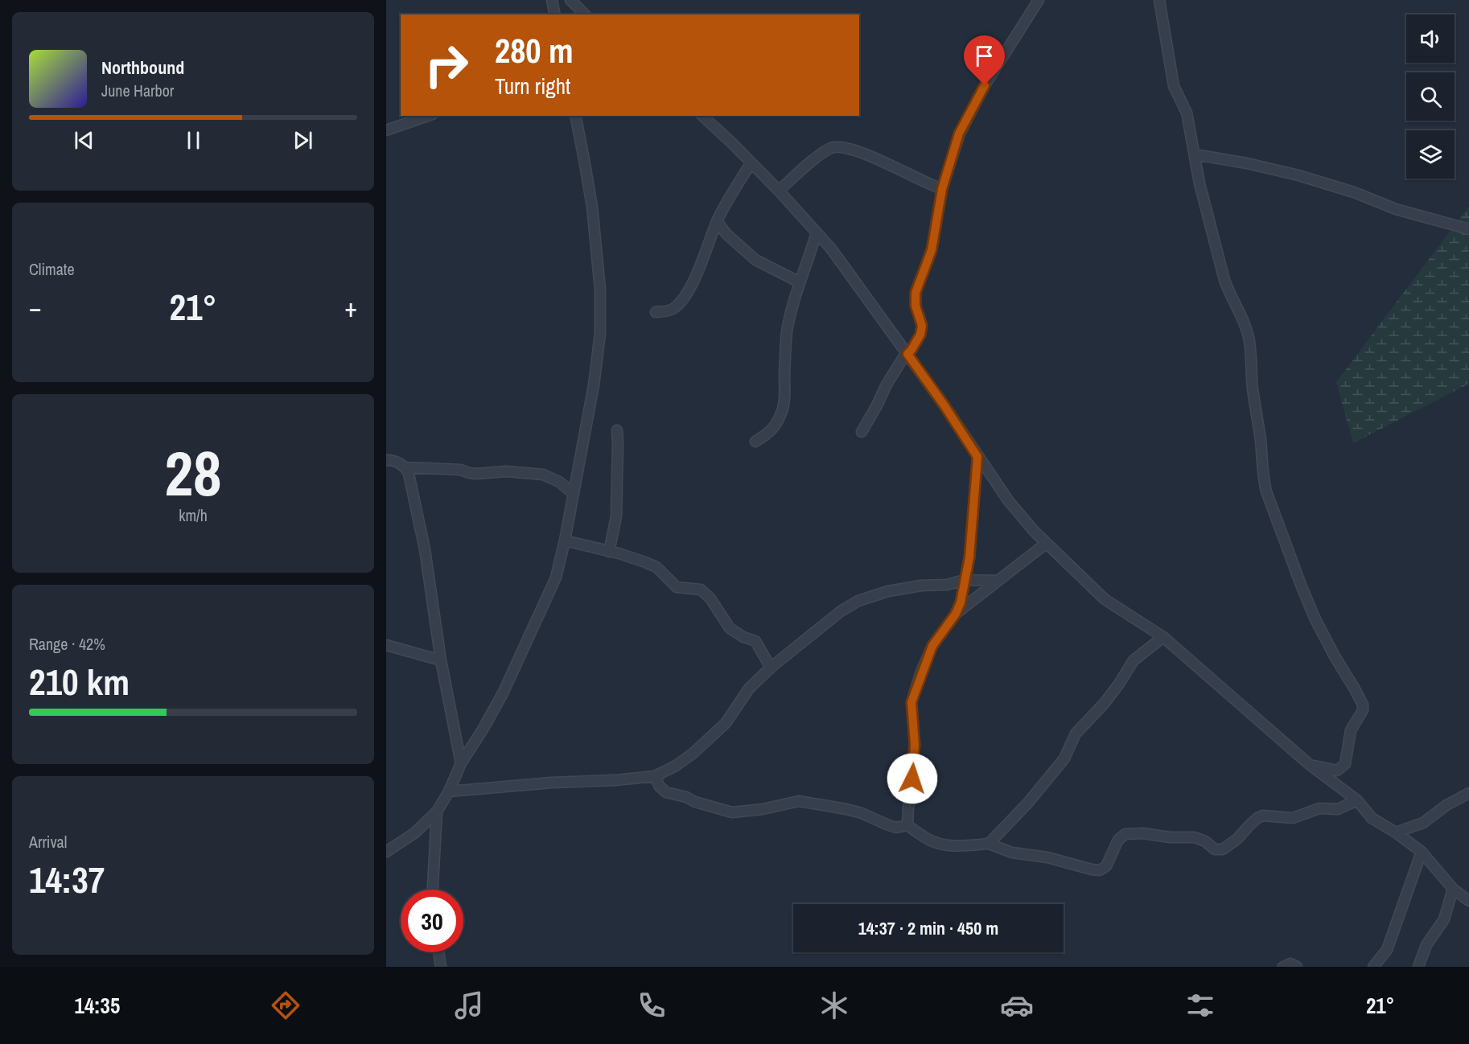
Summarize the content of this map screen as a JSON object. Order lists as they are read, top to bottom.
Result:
{
  "page": {
    "turn": ["280 m", "Turn right"],
    "song": ["Northbound", "June Harbor"],
    "tile": [
      "Climate",
      ["28", "km/h"],
      ["Range · 42%", "210 km"],
      ["Arrival", "14:37"]
    ],
    "heat": ["−", "21°", "+"],
    "limit": "30",
    "trip": "14:37 · 2 min · 450 m",
    "tabs": ["14:35", "21°"]
  }
}
